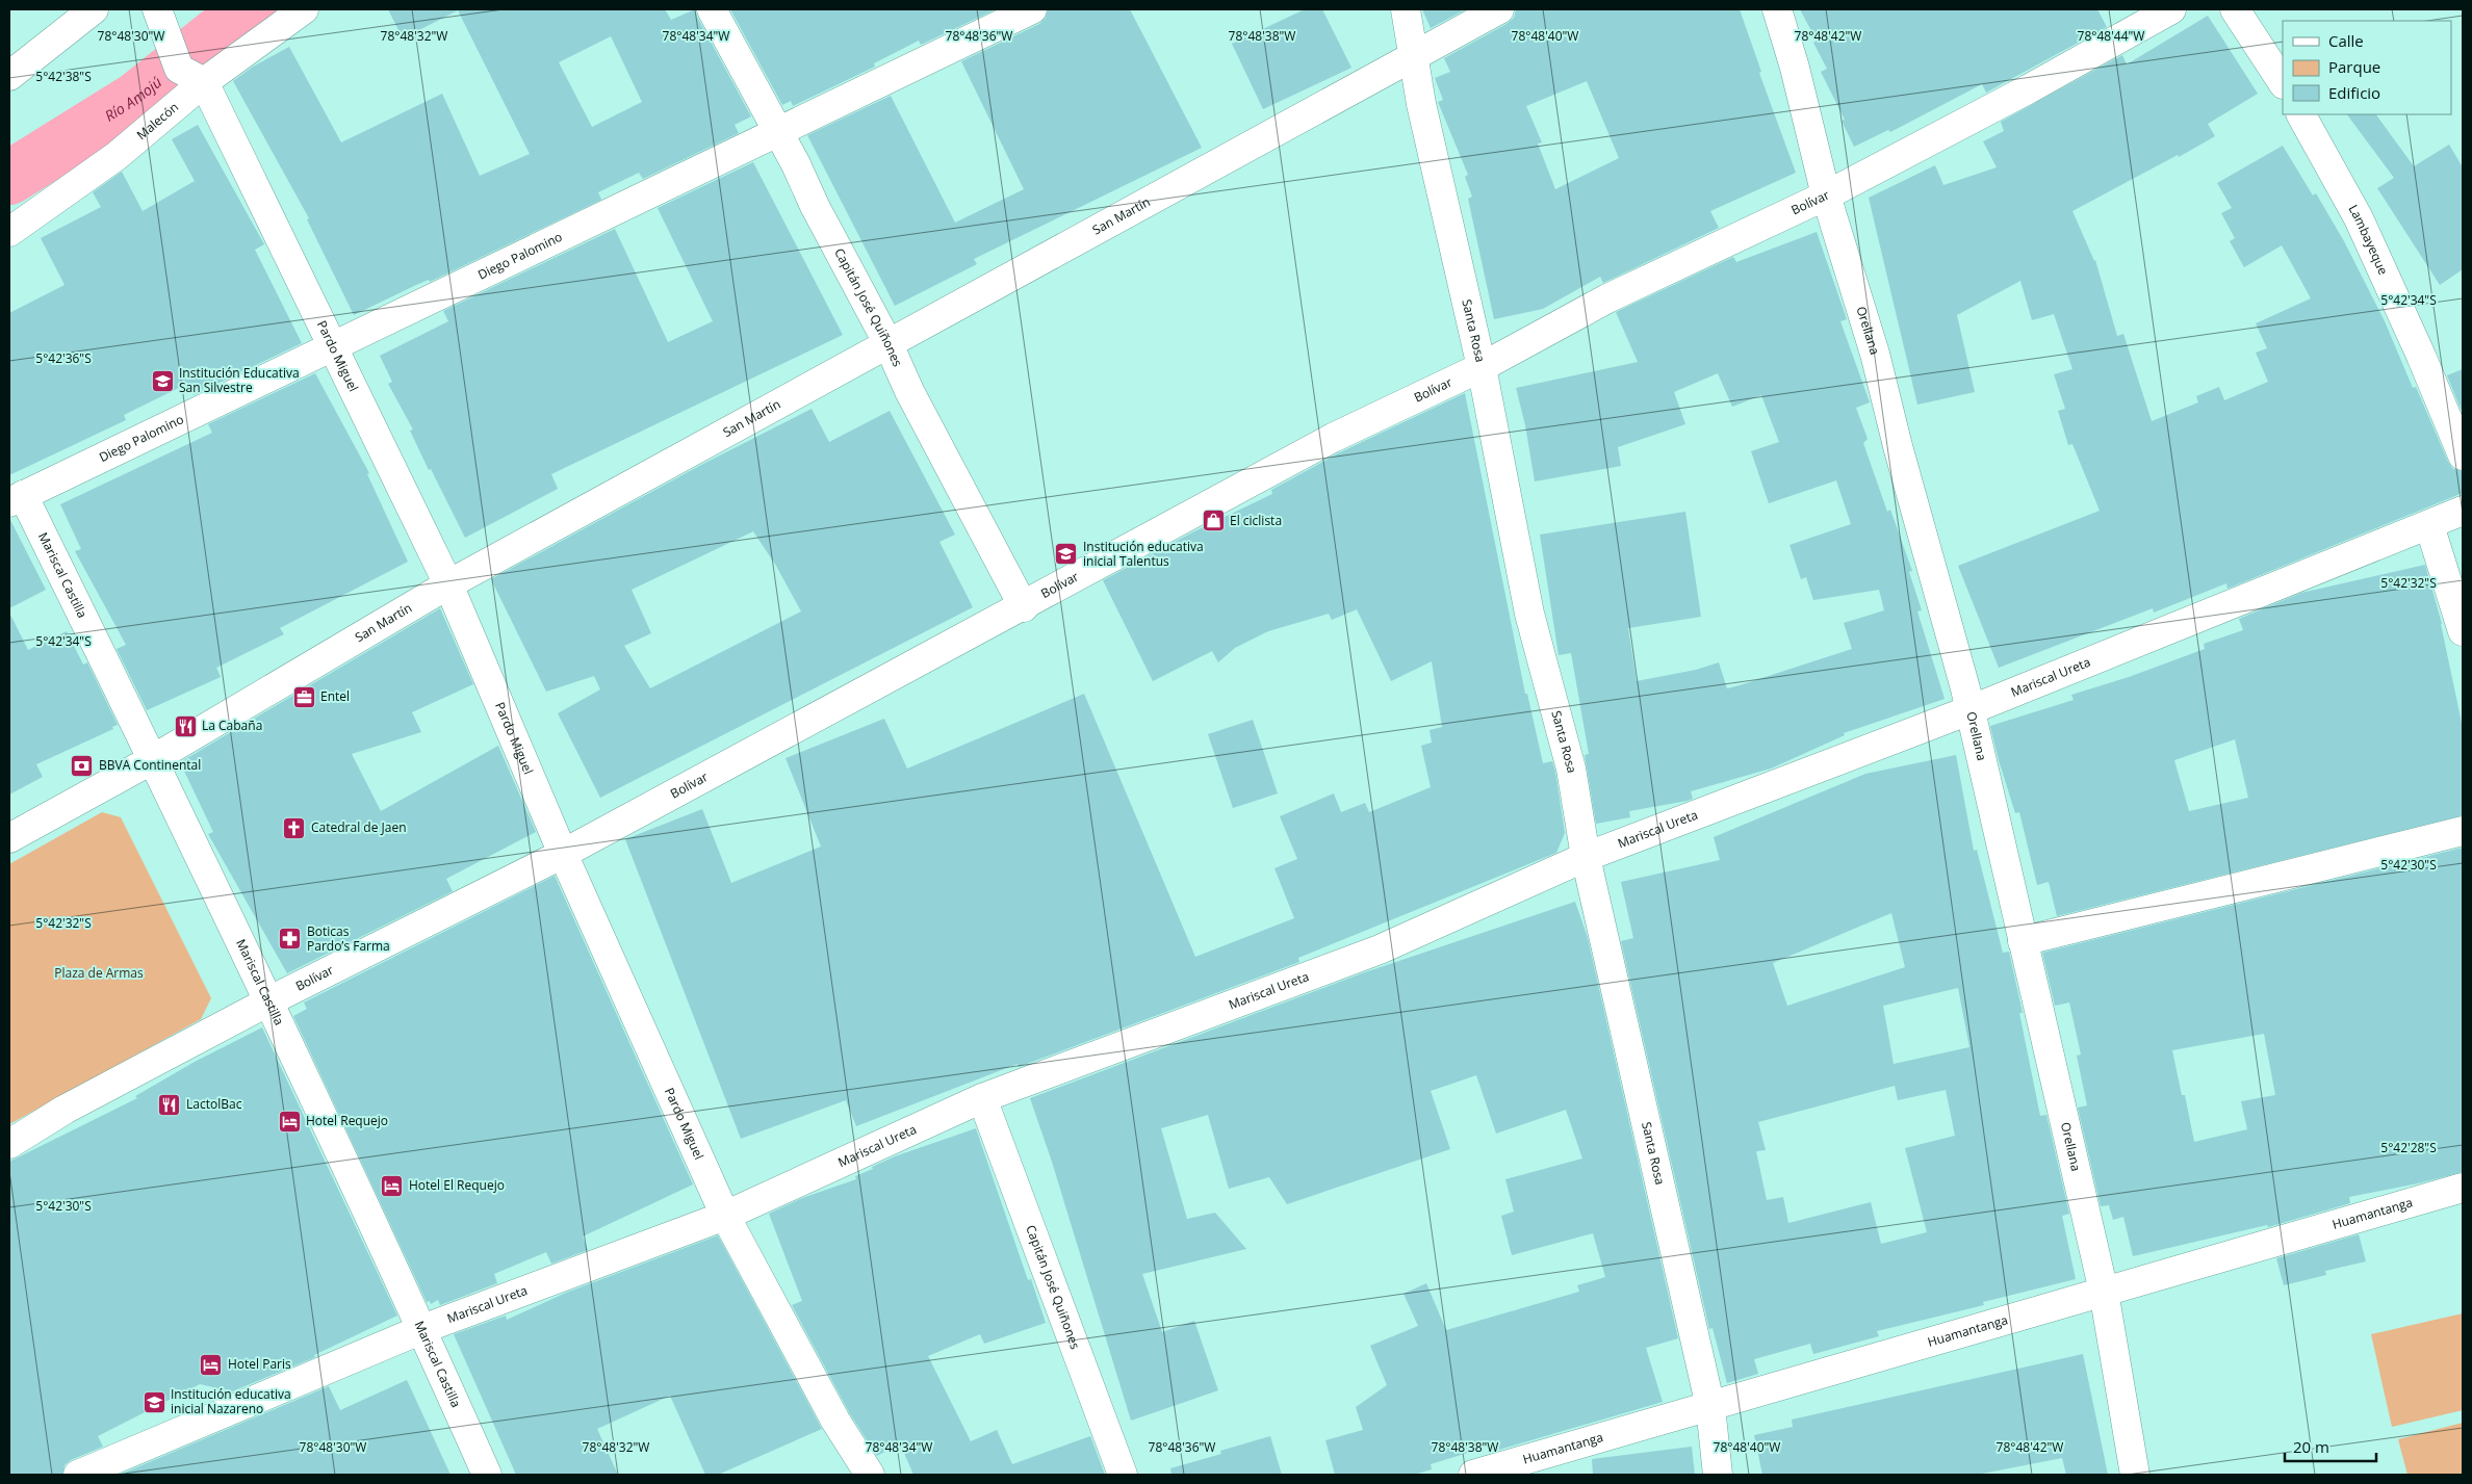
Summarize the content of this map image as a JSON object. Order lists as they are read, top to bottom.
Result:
{
  "streets": {
    "street": [
      "Malecón",
      "Bolívar",
      "San Martín",
      "Lambayeque",
      "Diego Palomino",
      "Capitán José Quiñones",
      "Orellana",
      "Santa Rosa",
      "Pardo Miguel",
      "Mariscal Castilla",
      "Mariscal Ureta",
      "Huamantanga"
    ]
  },
  "crossings": [
    ["Malecón", "Pardo Miguel"],
    ["Bolívar", "Capitán José Quiñones"],
    ["Bolívar", "Orellana"],
    ["Bolívar", "Santa Rosa"],
    ["Bolívar", "Pardo Miguel"],
    ["Bolívar", "Mariscal Castilla"],
    ["San Martín", "Capitán José Quiñones"],
    ["San Martín", "Santa Rosa"],
    ["San Martín", "Pardo Miguel"],
    ["San Martín", "Mariscal Castilla"],
    ["Diego Palomino", "Capitán José Quiñones"],
    ["Diego Palomino", "Pardo Miguel"],
    ["Diego Palomino", "Mariscal Castilla"],
    ["Capitán José Quiñones", "Mariscal Ureta"],
    ["Orellana", "Mariscal Ureta"],
    ["Orellana", "Huamantanga"],
    ["Santa Rosa", "Mariscal Ureta"],
    ["Santa Rosa", "Huamantanga"],
    ["Pardo Miguel", "Mariscal Ureta"],
    ["Mariscal Castilla", "Mariscal Ureta"]
  ],
  "water": ["Río Amojú"],
  "parks": ["Plaza de Armas"],
  "places": {
    "school or university": ["Institución Educativa San Silvestre", "Institución educativa inicial Talentus", "Institución educativa inicial Nazareno"],
    "shop": ["El ciclista"],
    "office": ["Entel"],
    "restaurant": ["La Cabaña", "LactolBac"],
    "bank": ["BBVA Continental"],
    "church": ["Catedral de Jaen"],
    "pharmacy": ["Boticas Pardo’s Farma"],
    "hotel": ["Hotel Requejo", "Hotel El Requejo", "Hotel Paris"]
  },
  "legend": ["Calle", "Parque", "Edificio"],
  "scale_bar": "20 m",
  "coordinates": [
    "78°48'30\"W",
    "78°48'32\"W",
    "78°48'34\"W",
    "78°48'36\"W",
    "78°48'38\"W",
    "78°48'40\"W",
    "78°48'42\"W",
    "78°48'44\"W",
    "5°42'38\"S",
    "5°42'34\"S",
    "5°42'36\"S",
    "5°42'32\"S",
    "5°42'30\"S",
    "5°42'28\"S"
  ]
}
